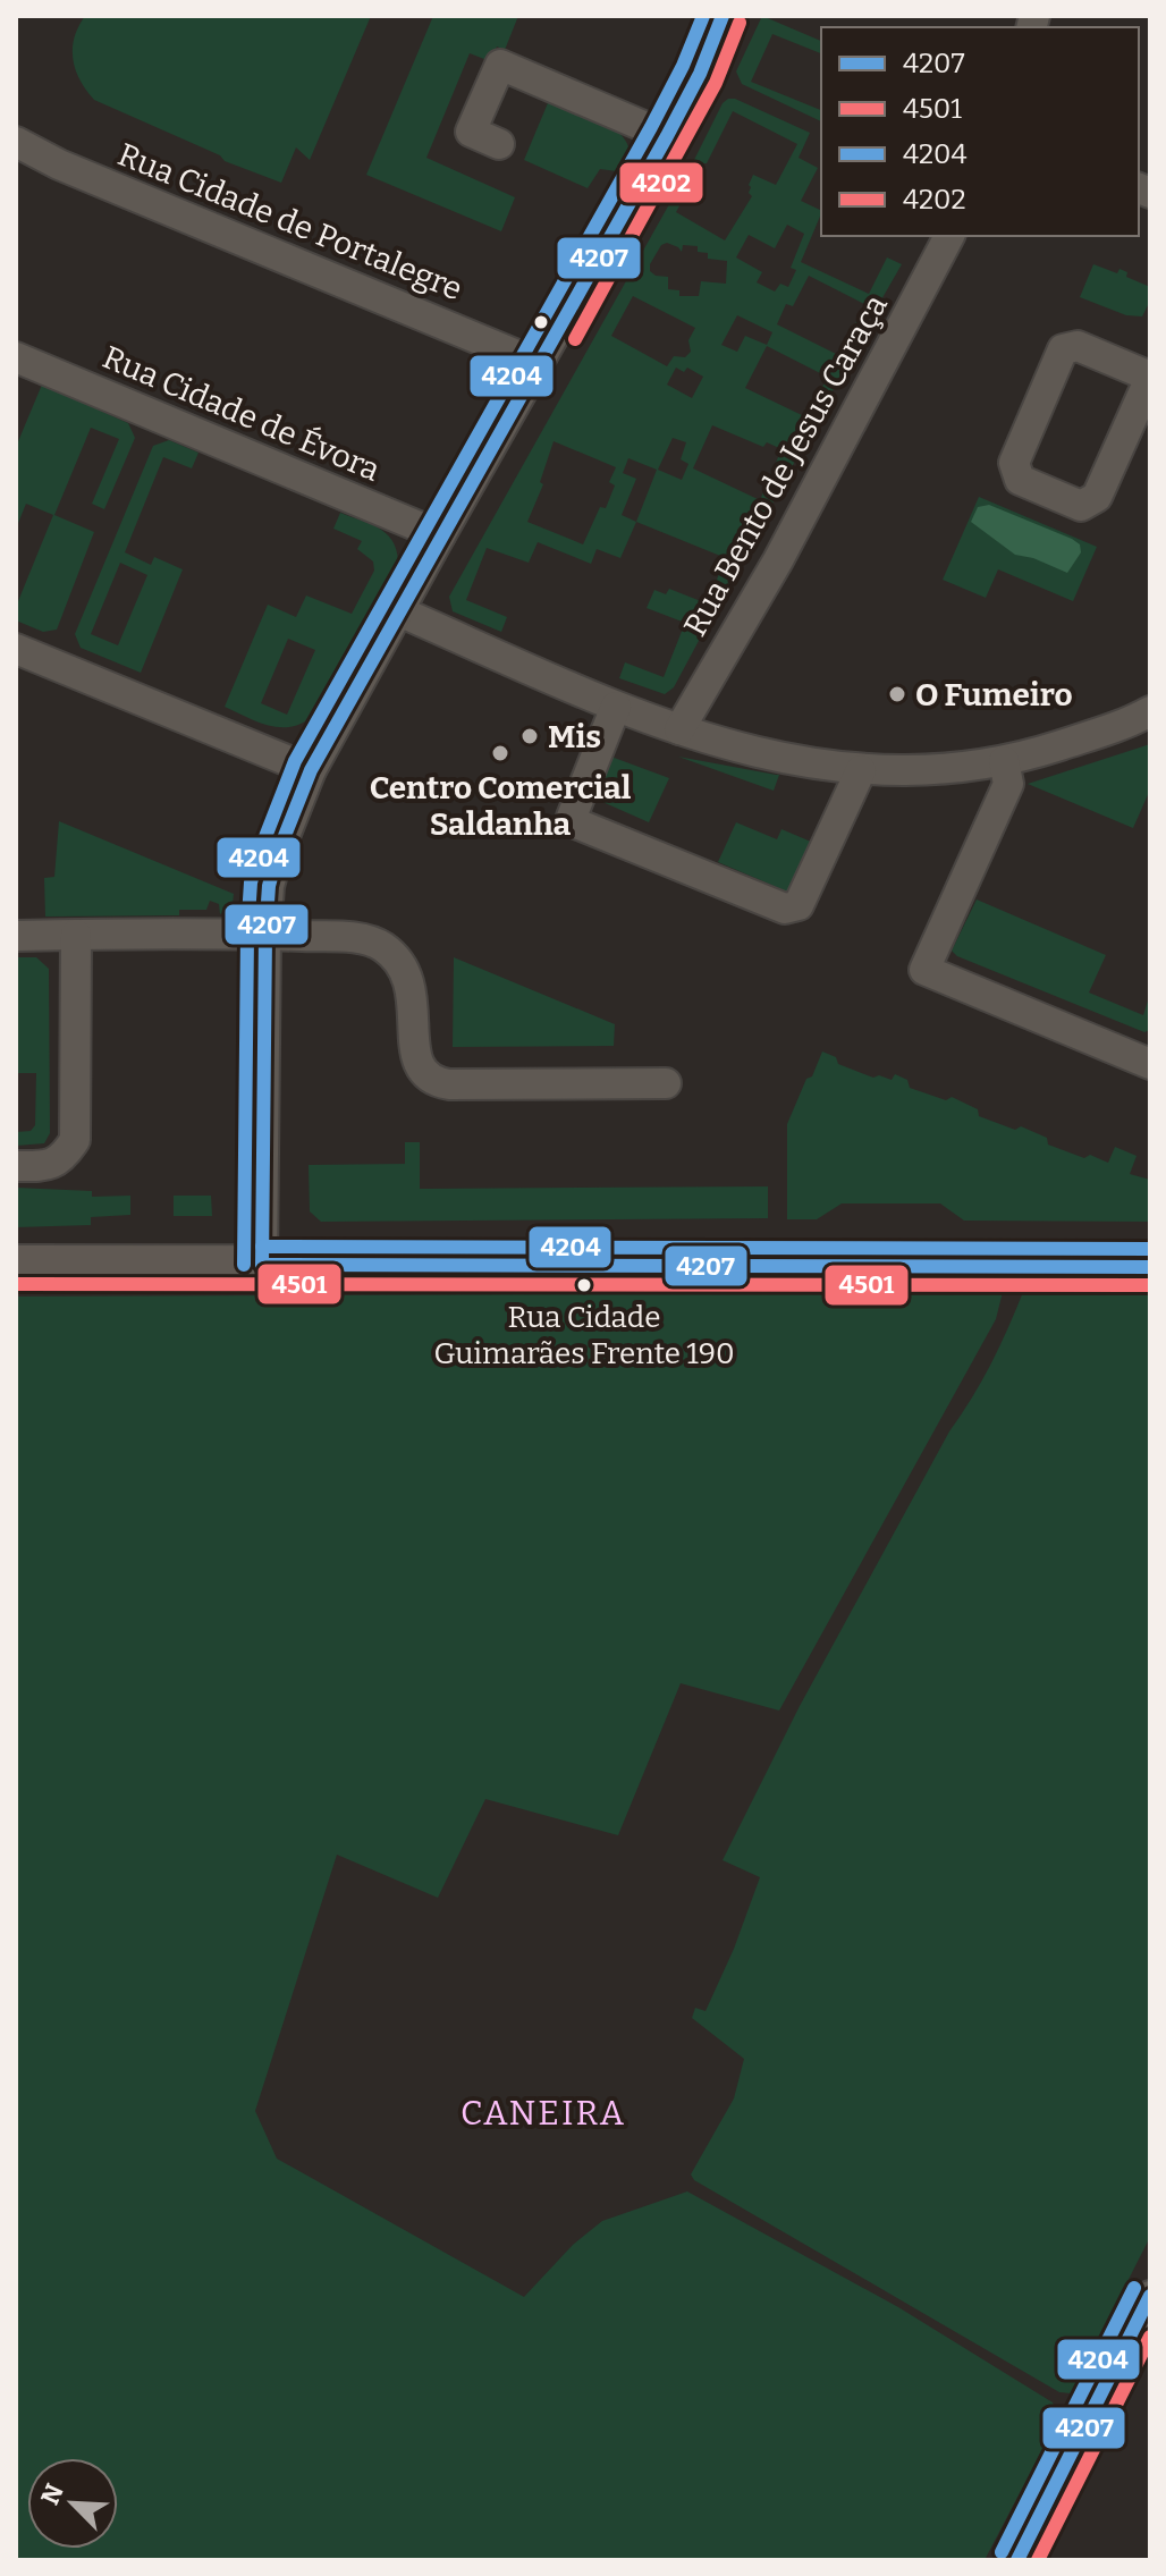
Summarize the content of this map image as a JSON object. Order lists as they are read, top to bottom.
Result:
{
  "streets": {
    "street": ["Rua Cidade de Portalegre", "Rua Cidade de Évora", "Rua Bento de Jesus Caraça"]
  },
  "districts": ["CANEIRA"],
  "places": [
    "O Fumeiro",
    "Mis",
    "Centro Comercial Saldanha",
    "Rua Cidade Guimarães Frente 190"
  ],
  "lines": [
    "transit line 4207",
    "transit line 4204",
    "transit line 4202",
    "transit line 4501"
  ],
  "legend": [
    "4207",
    "4501",
    "4204",
    "4202"
  ],
  "north": "top left"
}
